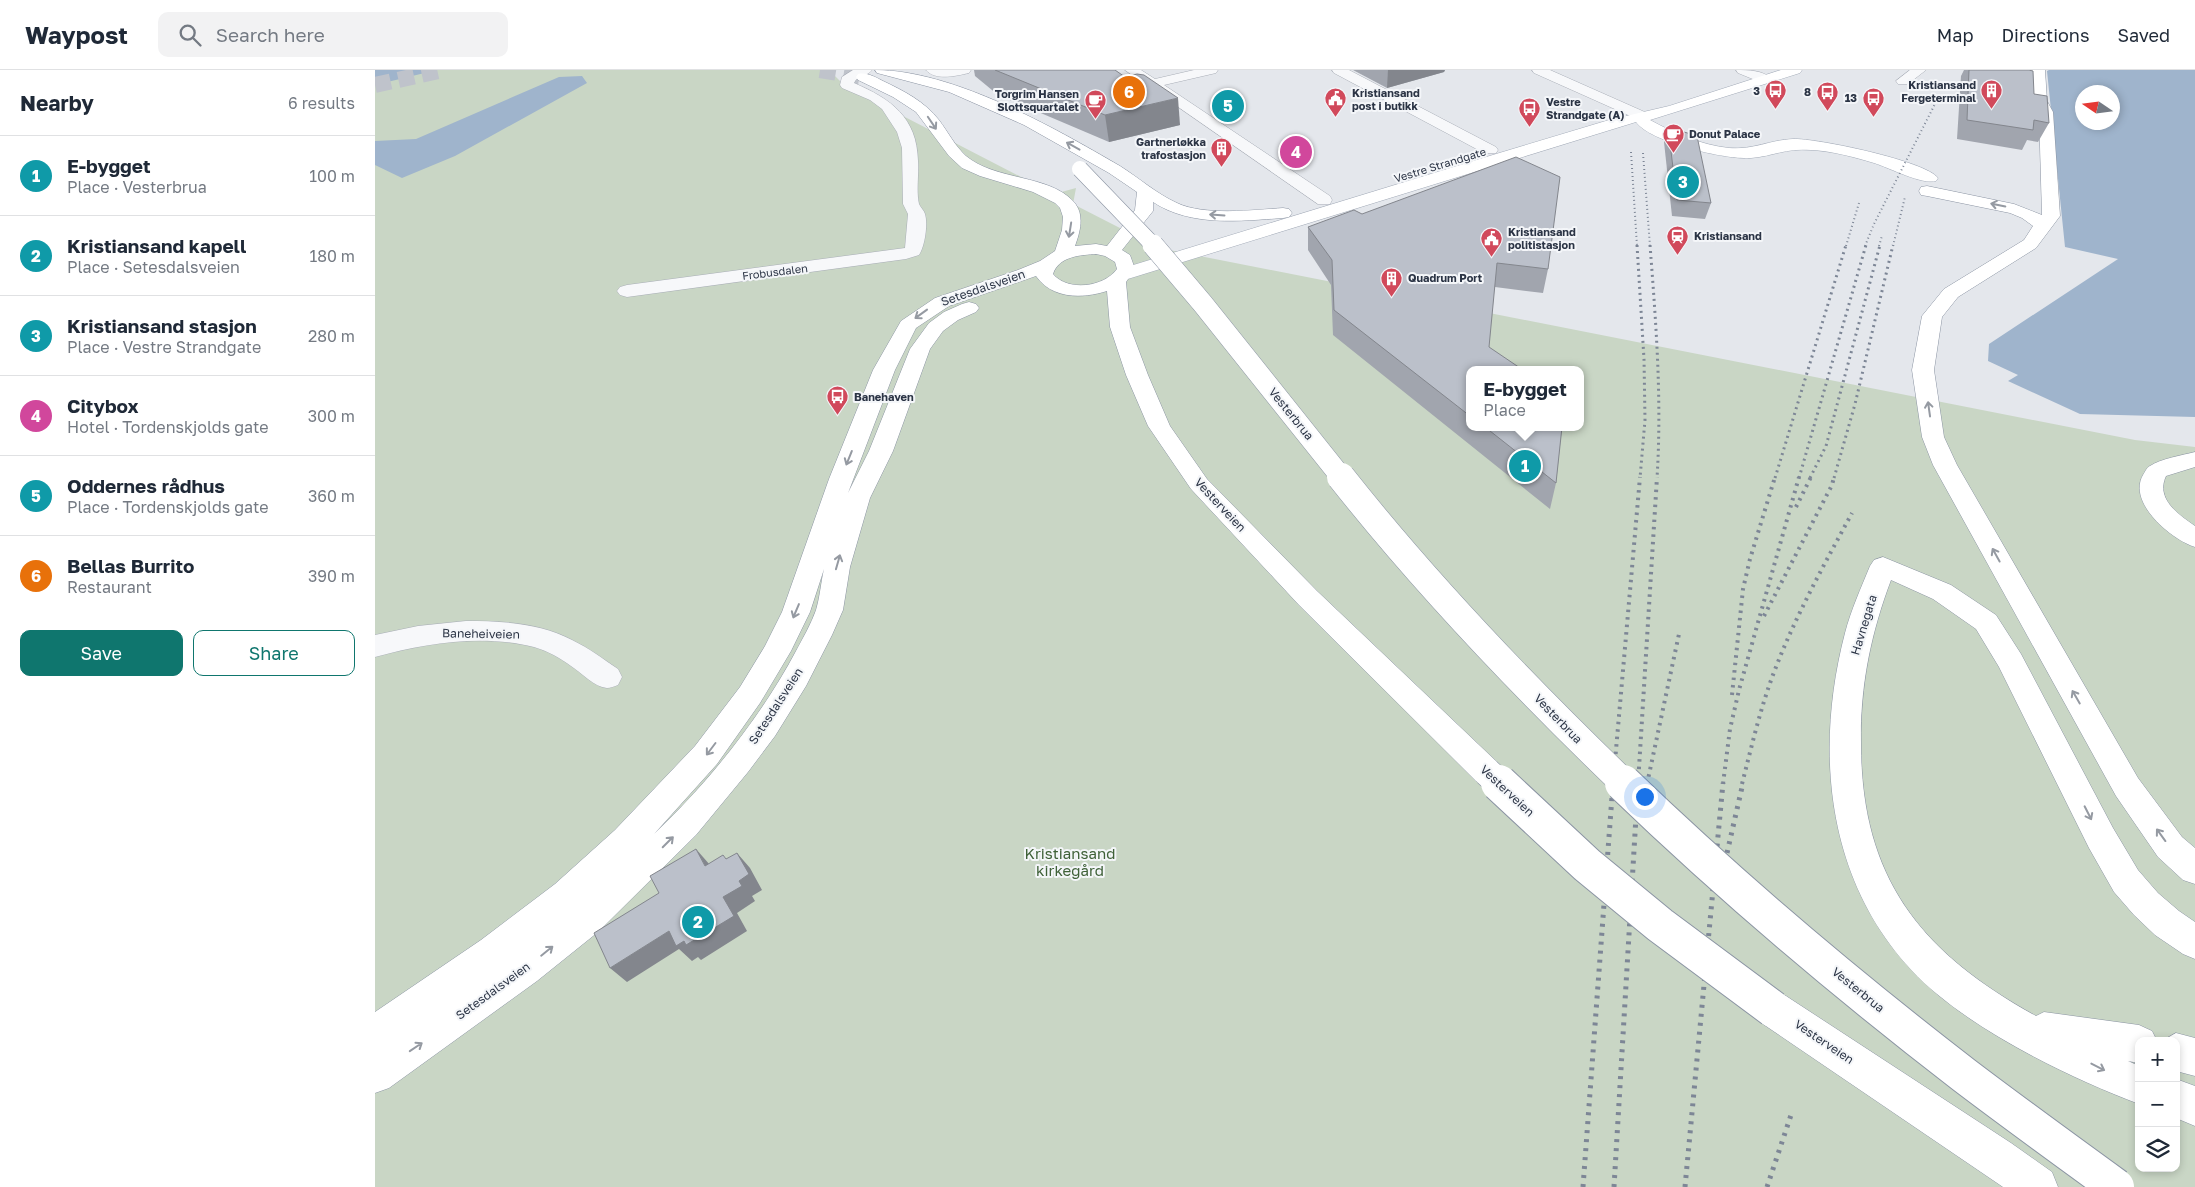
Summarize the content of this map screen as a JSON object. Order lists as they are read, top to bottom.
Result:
{
  "streets": {
    "main road": [
      "Vestre Strandgate",
      "Setesdalsveien",
      "Vesterbrua",
      "Vesterveien",
      "Havnegata"
    ],
    "street": ["Frobusdalen", "Baneheiveien"]
  },
  "crossings": [
    ["Vestre Strandgate", "Setesdalsveien"],
    ["Vestre Strandgate", "Vesterveien"],
    ["Setesdalsveien", "Vesterveien"]
  ],
  "parks": ["Kristiansand kirkegård"],
  "places": {
    "bus stop": [
      "3",
      "8",
      "13",
      "Vestre Strandgate (A)",
      "Banehaven"
    ],
    "building": ["Kristiansand Fergeterminal", "Gartnerløkka trafostasjon", "Quadrum Port"],
    "public building": ["Kristiansand post i butikk", "Kristiansand politistasjon"],
    "cafe": ["Torgrim Hansen Slottsquartalet", "Donut Palace"],
    "station": ["Kristiansand"]
  },
  "north": "left",
  "page": {
    "header": "Waypost",
    "search": "Search here",
    "nav": ["Map", "Directions", "Saved"],
    "heading": ["Nearby", "6 results"],
    "pins": [
      "6",
      "5",
      "4",
      "3",
      "1",
      "2"
    ],
    "list": [
      {
        "mark": "1",
        "name": "E-bygget",
        "note": "Place · Vesterbrua",
        "value": "100 m"
      },
      {
        "mark": "2",
        "name": "Kristiansand kapell",
        "note": "Place · Setesdalsveien",
        "value": "180 m"
      },
      {
        "mark": "3",
        "name": "Kristiansand stasjon",
        "note": "Place · Vestre Strandgate",
        "value": "280 m"
      },
      {
        "mark": "4",
        "name": "Citybox",
        "note": "Hotel · Tordenskjolds gate",
        "value": "300 m"
      },
      {
        "mark": "5",
        "name": "Oddernes rådhus",
        "note": "Place · Tordenskjolds gate",
        "value": "360 m"
      },
      {
        "mark": "6",
        "name": "Bellas Burrito",
        "note": "Restaurant",
        "value": "390 m"
      }
    ],
    "popup": ["E-bygget", "Place"],
    "buttons": ["Save", "Share"],
    "map_buttons": ["+", "−"]
  }
}
